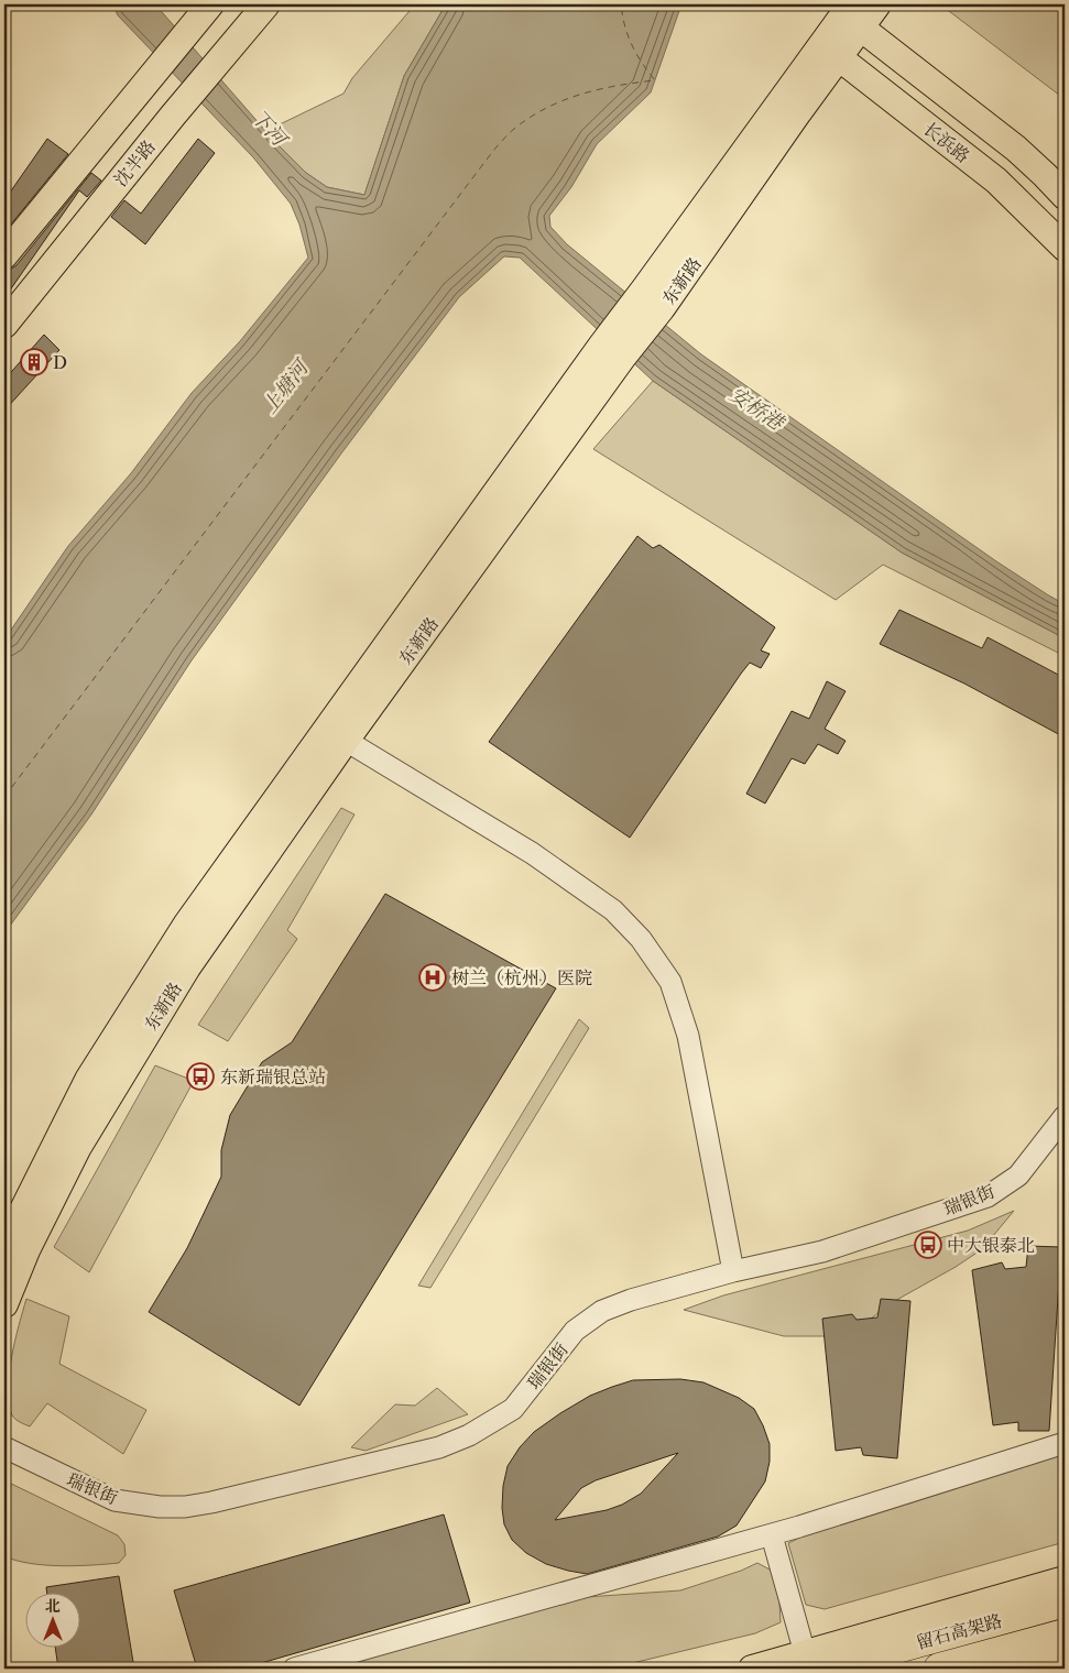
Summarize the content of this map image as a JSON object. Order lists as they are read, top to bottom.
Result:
{
  "streets": {
    "highway": ["留石高架路"],
    "main road": ["长浜路", "沈半路", "东新路"],
    "street": ["瑞银街"]
  },
  "crossings": [
    ["长浜路", "东新路"]
  ],
  "water": ["下河", "上塘河", "安桥港"],
  "places": {
    "building": ["D"],
    "hospital": ["树兰（杭州）医院"],
    "bus stop": ["东新瑞银总站", "中大银泰北"]
  },
  "north": "top"
}
